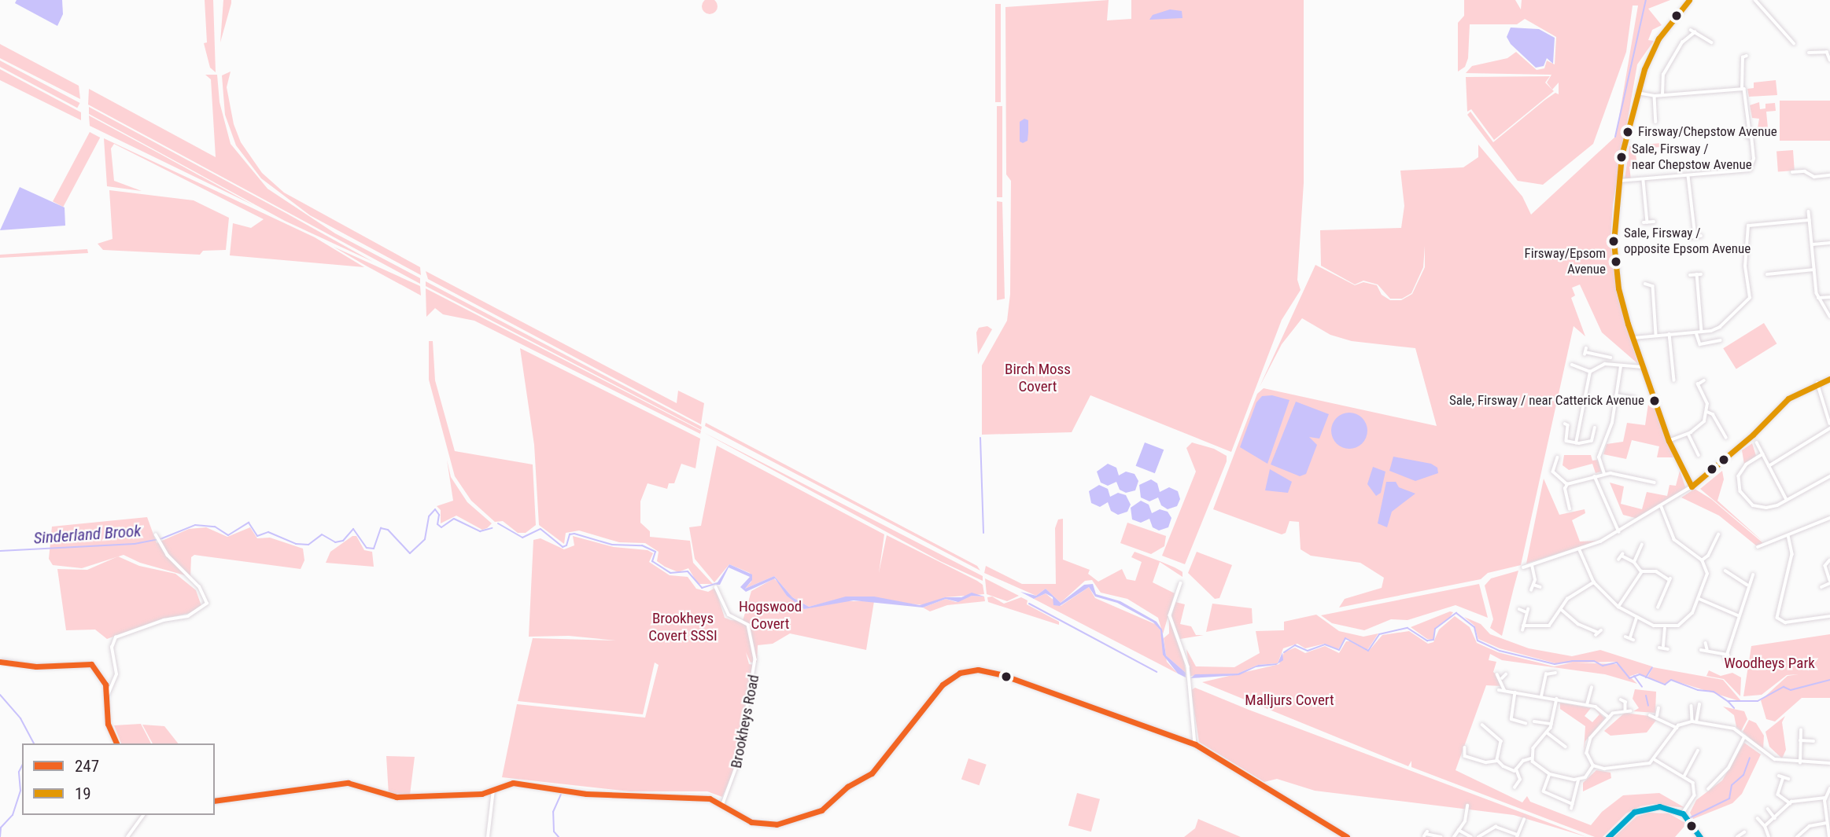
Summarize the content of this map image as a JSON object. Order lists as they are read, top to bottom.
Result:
{
  "streets": {
    "street": ["Brookheys Road"]
  },
  "water": ["Sinderland Brook"],
  "parks": [
    "Birch Moss Covert",
    "Hogswood Covert",
    "Brookheys Covert SSSI",
    "Woodheys Park",
    "Malljurs Covert"
  ],
  "places": [
    "Firsway/Chepstow Avenue",
    "Sale, Firsway / near Chepstow Avenue",
    "Sale, Firsway / opposite Epsom Avenue",
    "Firsway/Epsom Avenue",
    "Sale, Firsway / near Catterick Avenue"
  ],
  "lines": ["transit line 19", "transit line 247"],
  "legend": ["247", "19"]
}
